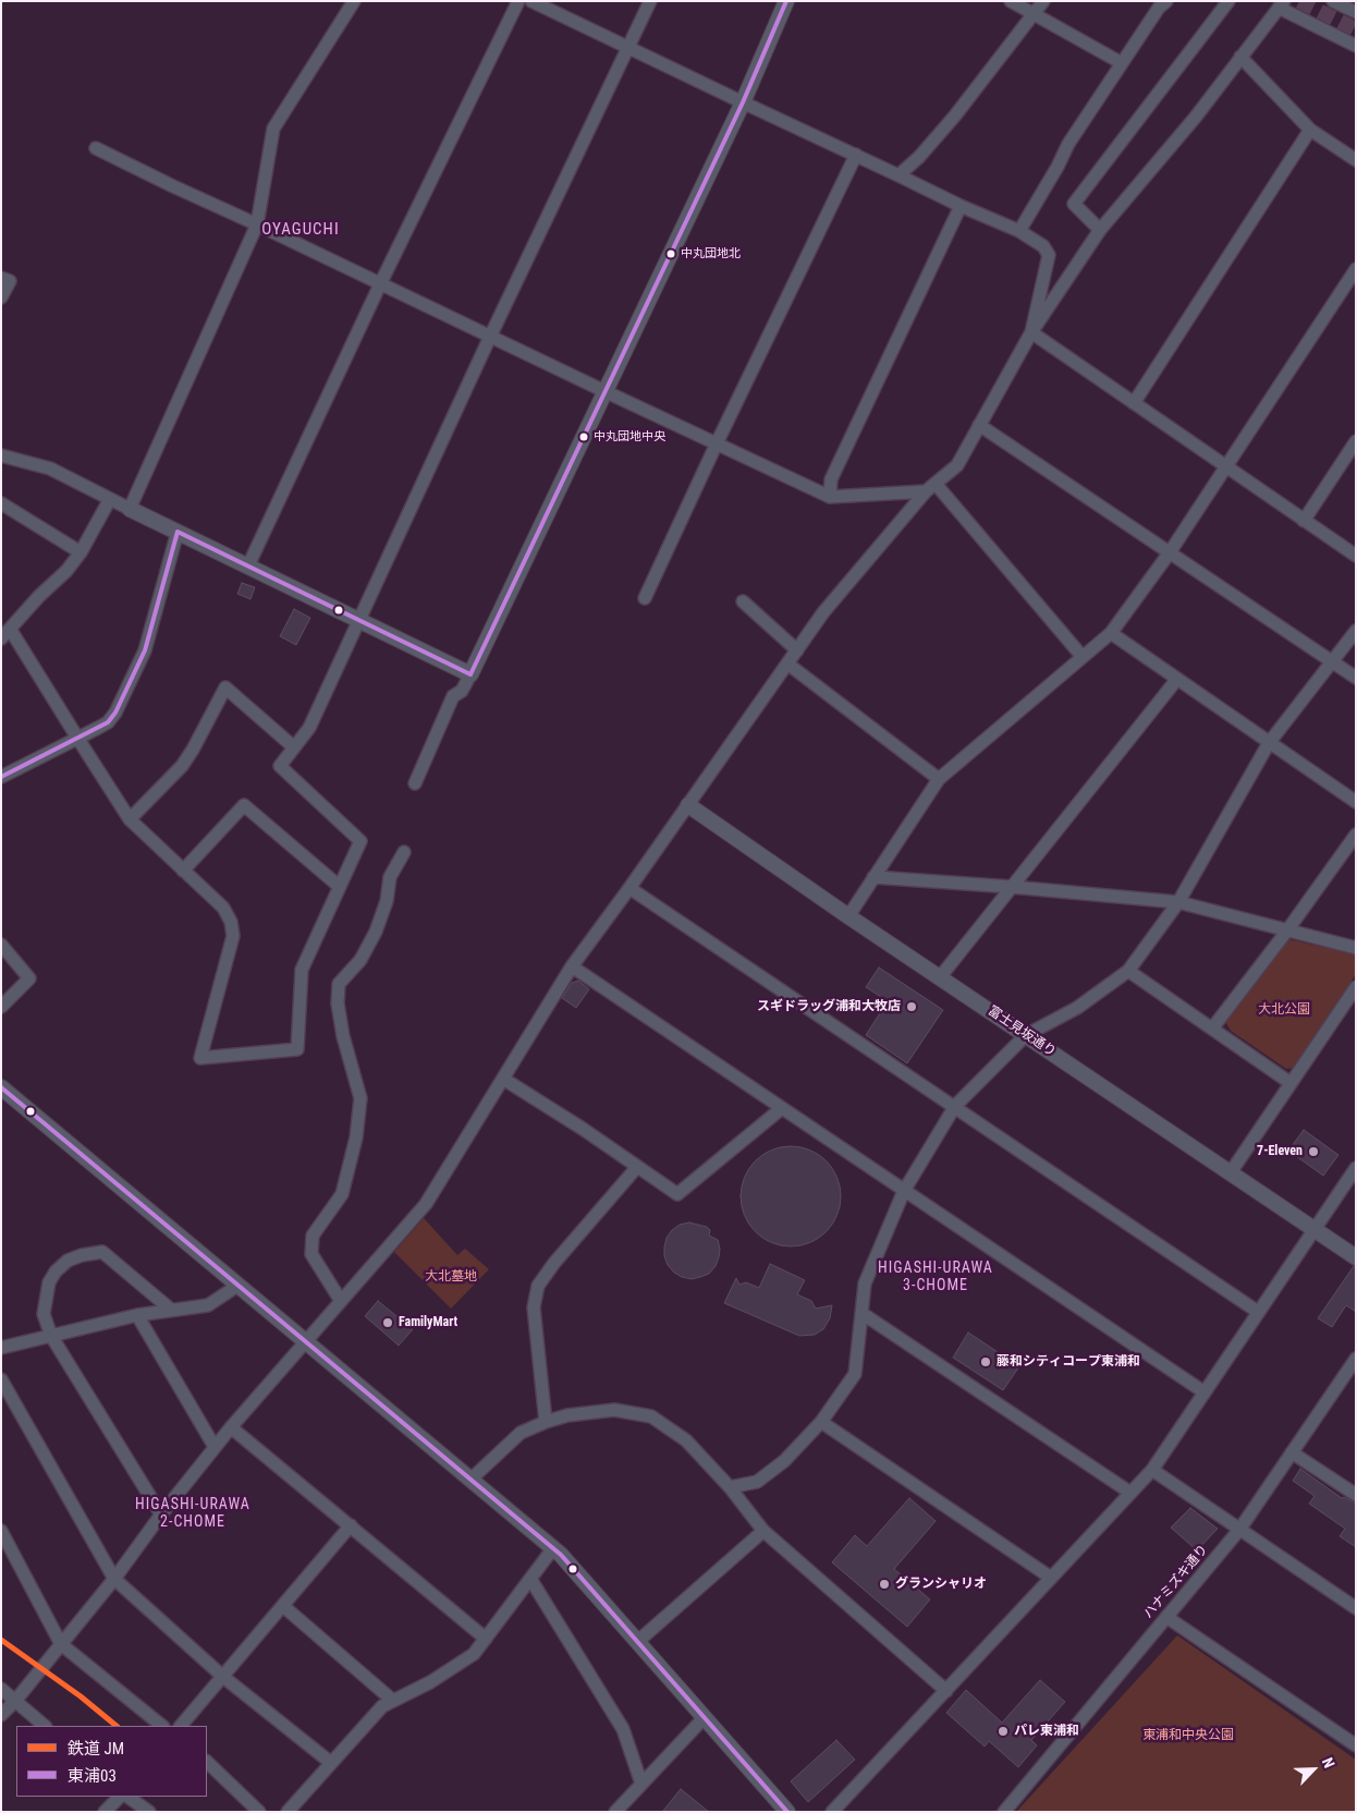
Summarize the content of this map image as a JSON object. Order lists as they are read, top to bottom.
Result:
{
  "streets": {
    "street": ["富士見坂通り", "ハナミズキ通り"]
  },
  "districts": ["OYAGUCHI", "HIGASHI-URAWA 3-CHOME", "HIGASHI-URAWA 2-CHOME"],
  "parks": ["大北公園", "大北墓地", "東浦和中央公園"],
  "places": [
    "中丸団地北",
    "中丸団地中央",
    "スギドラッグ浦和大牧店",
    "7-Eleven",
    "FamilyMart",
    "藤和シティコープ東浦和",
    "グランシャリオ",
    "パレ東浦和"
  ],
  "lines": ["transit line 東浦03", "rail line JM"],
  "legend": ["鉄道 JM", "東浦03"],
  "north": "top right"
}
